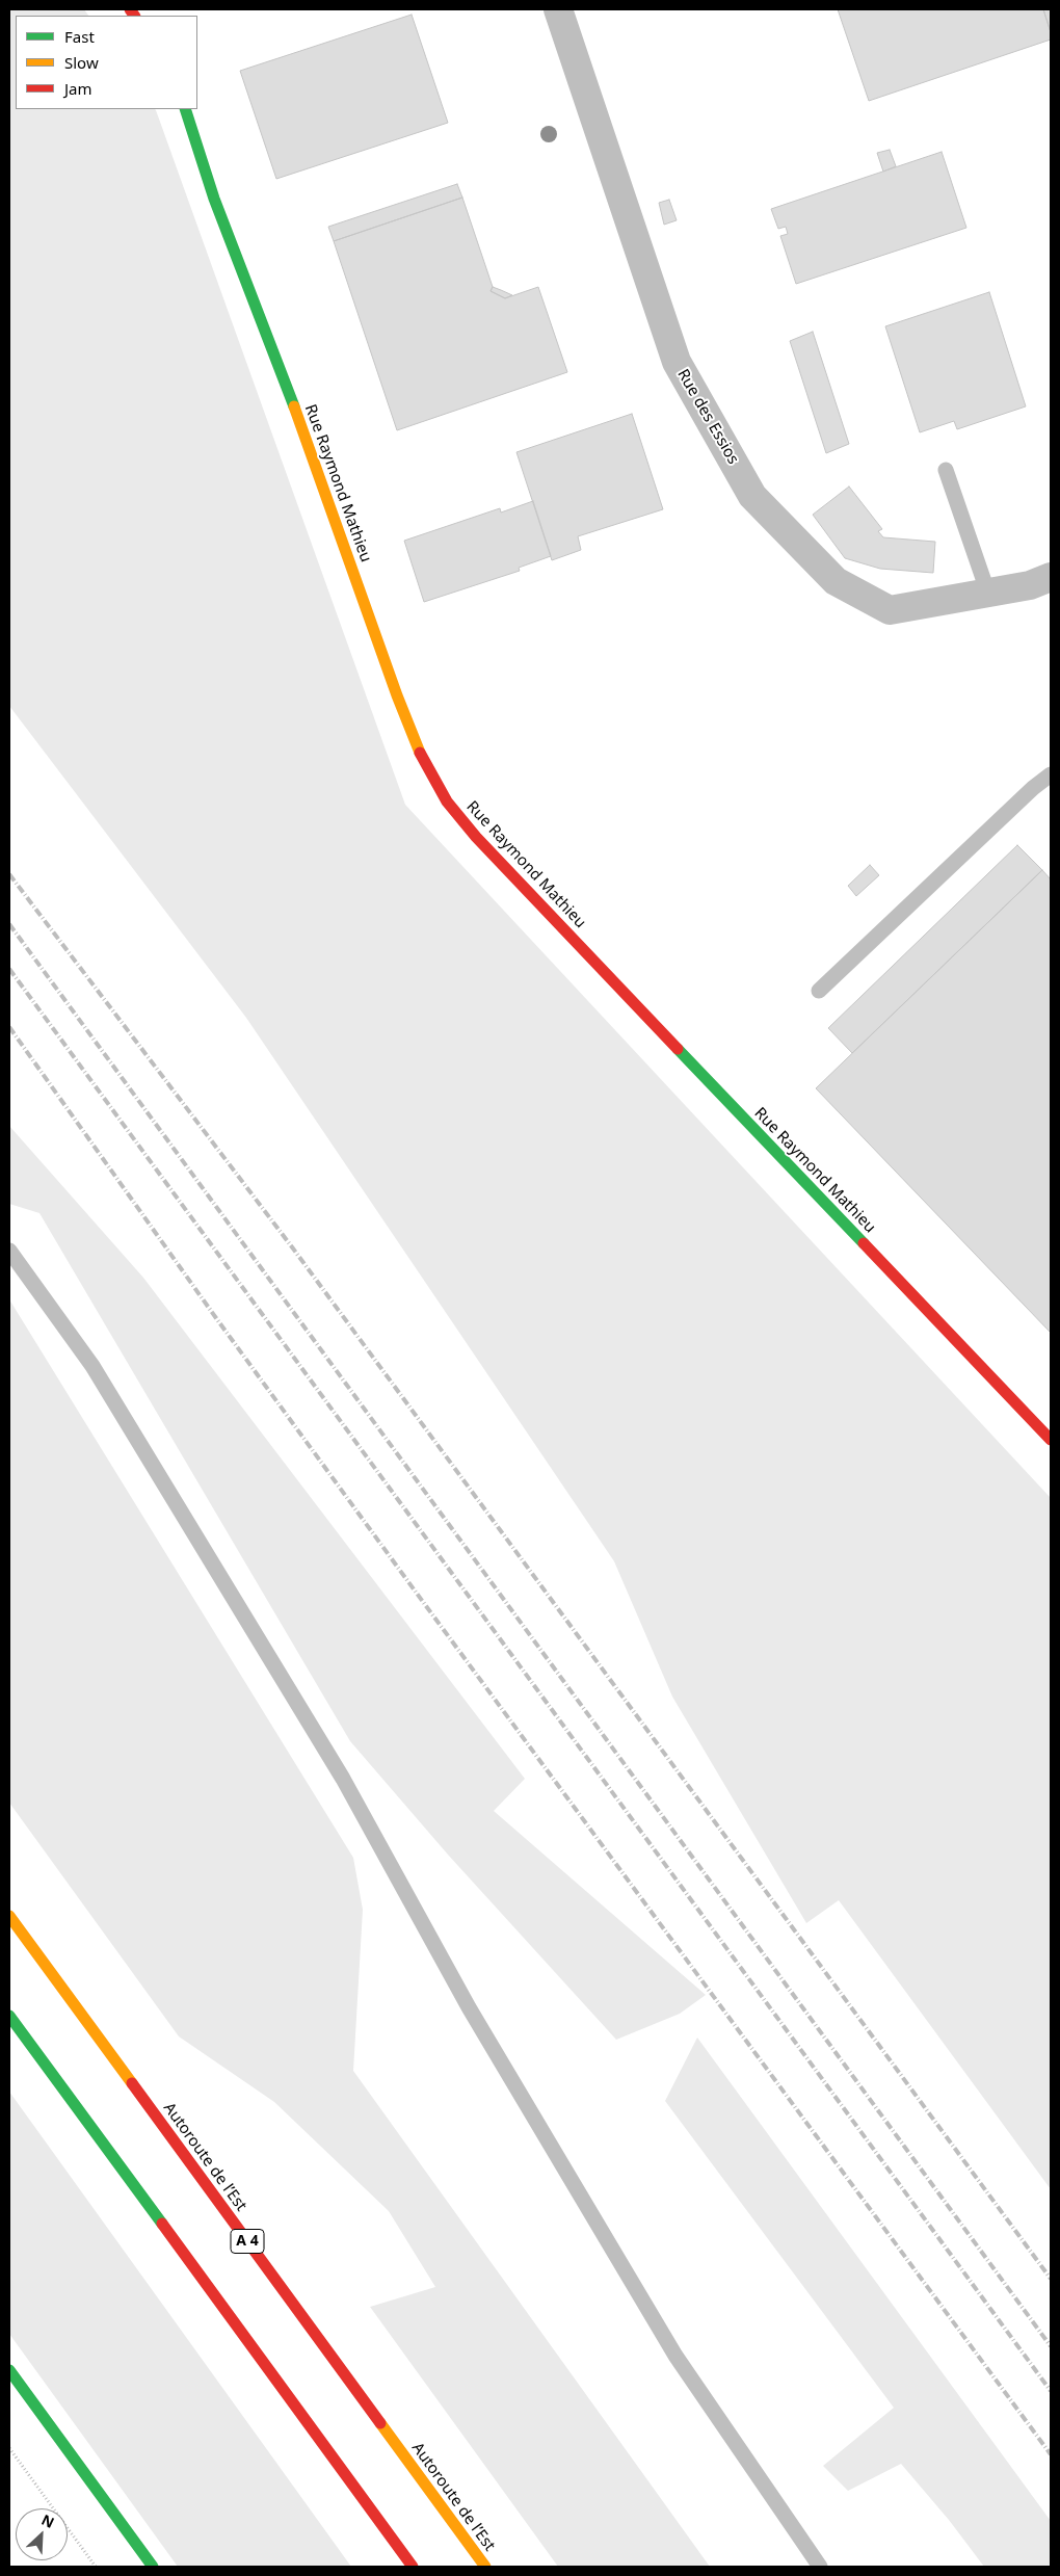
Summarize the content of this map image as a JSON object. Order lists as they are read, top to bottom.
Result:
{
  "streets": {
    "main road": ["Rue Raymond Mathieu", "Autoroute de l’Est", "A 4"],
    "street": ["Rue des Essios"]
  },
  "legend": ["Fast", "Slow", "Jam"],
  "north": "top right"
}
